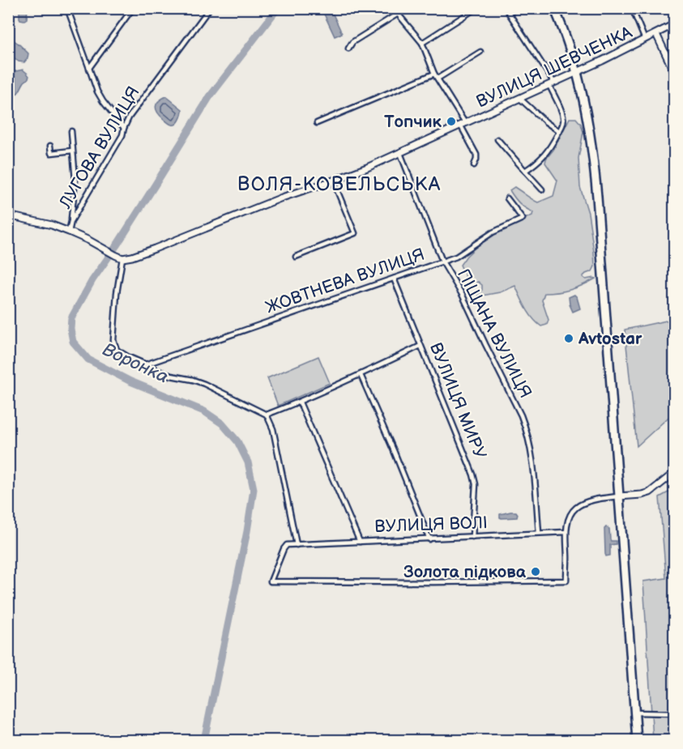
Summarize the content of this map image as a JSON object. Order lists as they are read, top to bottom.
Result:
{
  "streets": {
    "street": [
      "ВУЛИЦЯ ШЕВЧЕНКА",
      "ЛУГОВА ВУЛИЦЯ",
      "ЖОВТНЕВА ВУЛИЦЯ",
      "ПІЩАНА ВУЛИЦЯ",
      "ВУЛИЦЯ МИРУ",
      "ВУЛИЦЯ ВОЛІ"
    ]
  },
  "crossings": [
    ["ВУЛИЦЯ ШЕВЧЕНКА", "ПІЩАНА ВУЛИЦЯ"],
    ["ЖОВТНЕВА ВУЛИЦЯ", "ПІЩАНА ВУЛИЦЯ"],
    ["ЖОВТНЕВА ВУЛИЦЯ", "ВУЛИЦЯ МИРУ"],
    ["ПІЩАНА ВУЛИЦЯ", "ВУЛИЦЯ ВОЛІ"],
    ["ВУЛИЦЯ МИРУ", "ВУЛИЦЯ ВОЛІ"]
  ],
  "districts": ["ВОЛЯ-КОВЕЛЬСЬКА"],
  "water": ["Воронка"],
  "places": ["Топчик", "Avtostar", "Золота підкова"]
}
